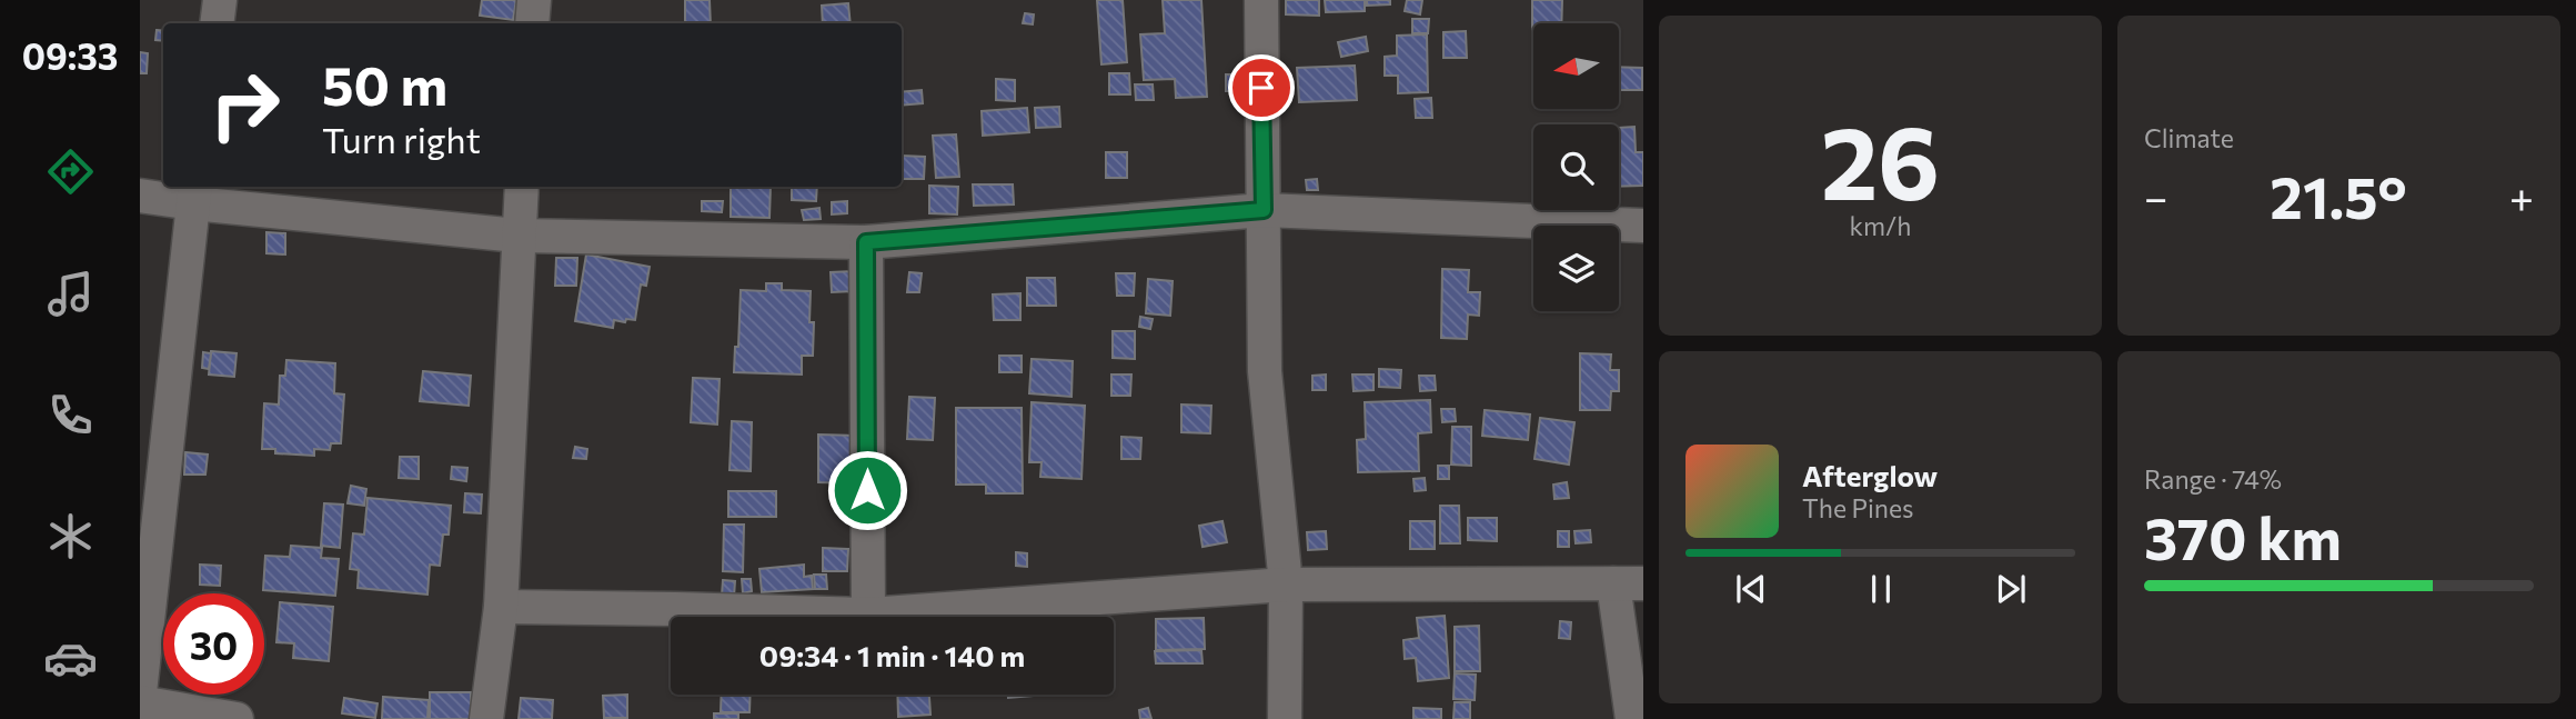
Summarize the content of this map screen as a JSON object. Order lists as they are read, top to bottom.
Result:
{
  "north": "left",
  "page": {
    "tabs": "09:33",
    "tile": [
      ["26", "km/h"],
      "Climate",
      ["Range · 74%", "370 km"]
    ],
    "turn": ["50 m", "Turn right"],
    "heat": ["−", "21.5°", "+"],
    "song": ["Afterglow", "The Pines"],
    "limit": "30",
    "trip": "09:34 · 1 min · 140 m"
  }
}
